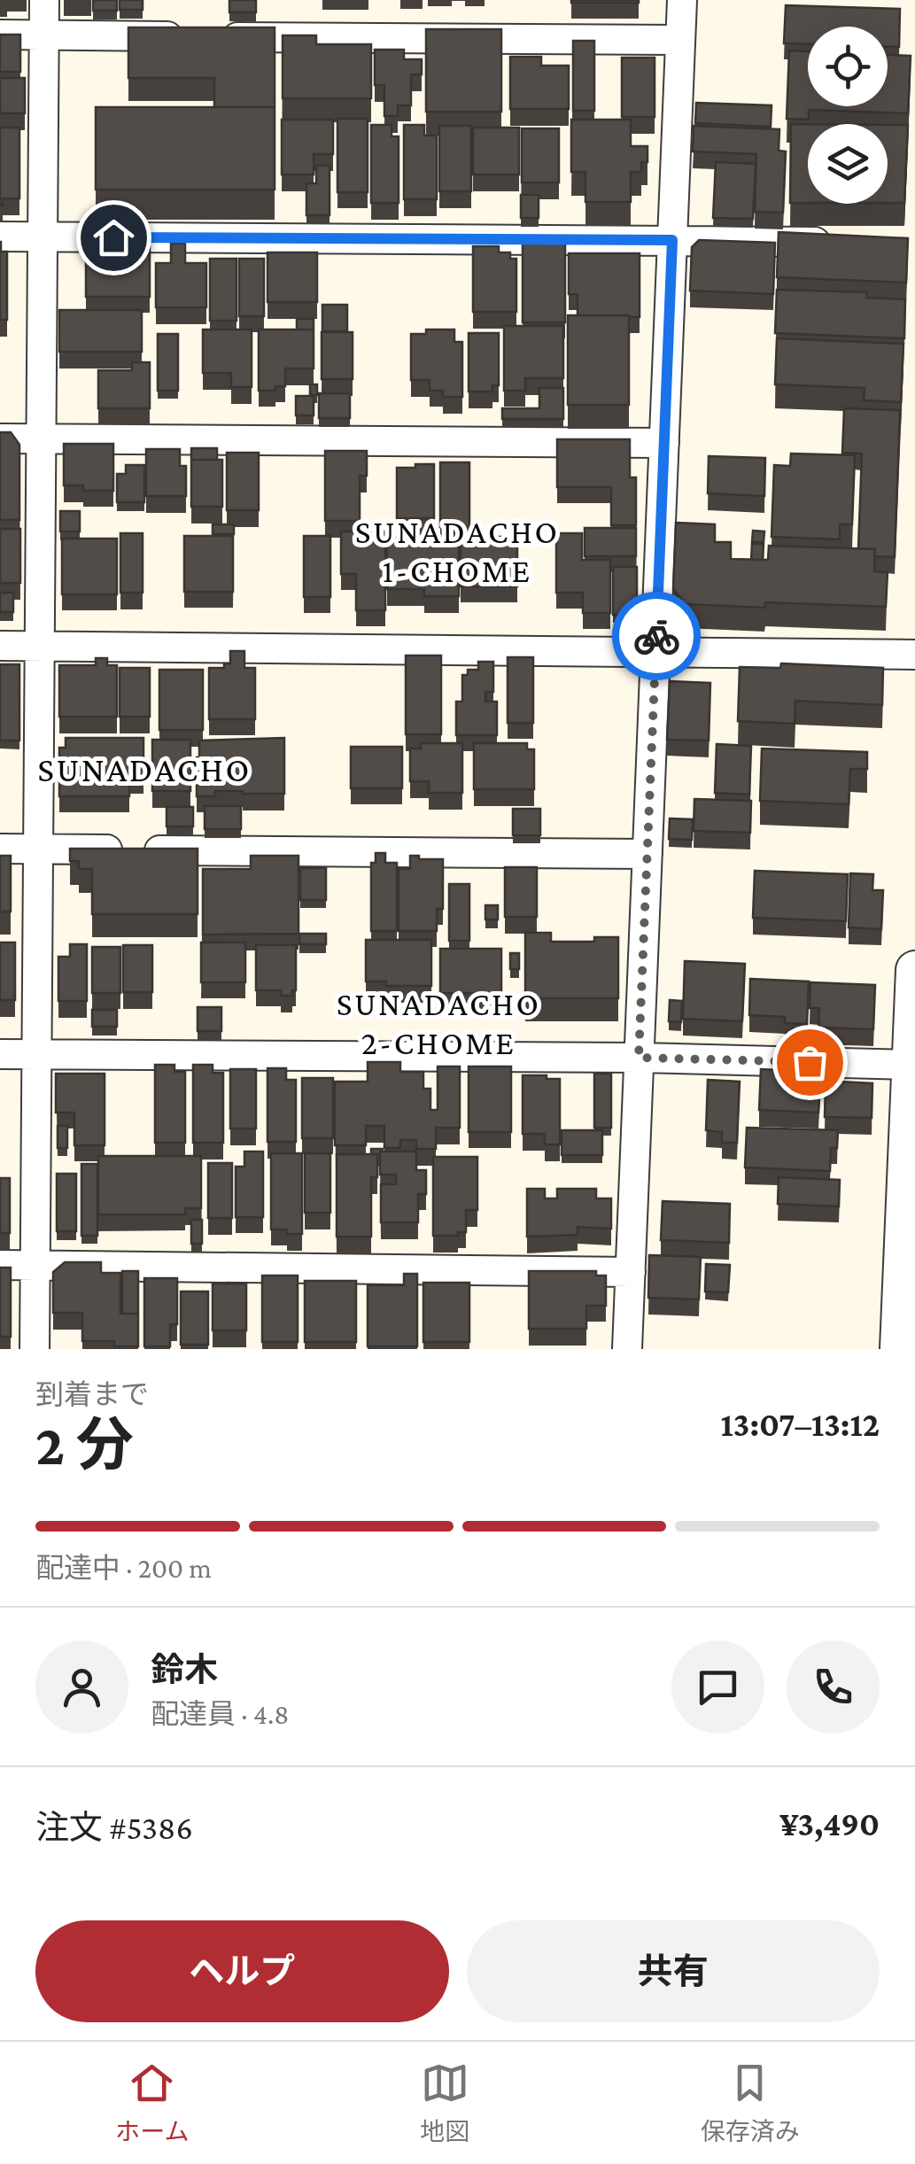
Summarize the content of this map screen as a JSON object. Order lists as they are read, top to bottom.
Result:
{
  "districts": ["SUNADACHO 1-CHOME", "SUNADACHO", "SUNADACHO 2-CHOME"],
  "page": {
    "heading": ["2 分", "到着まで", "13:07–13:12"],
    "panel": [
      "鈴木",
      "配達員 · 4.8",
      "注文 #5386",
      "¥3,490"
    ],
    "bar": "配達中 · 200 m",
    "buttons": ["ヘルプ", "共有"],
    "tabs": ["ホーム", "地図", "保存済み"]
  }
}
